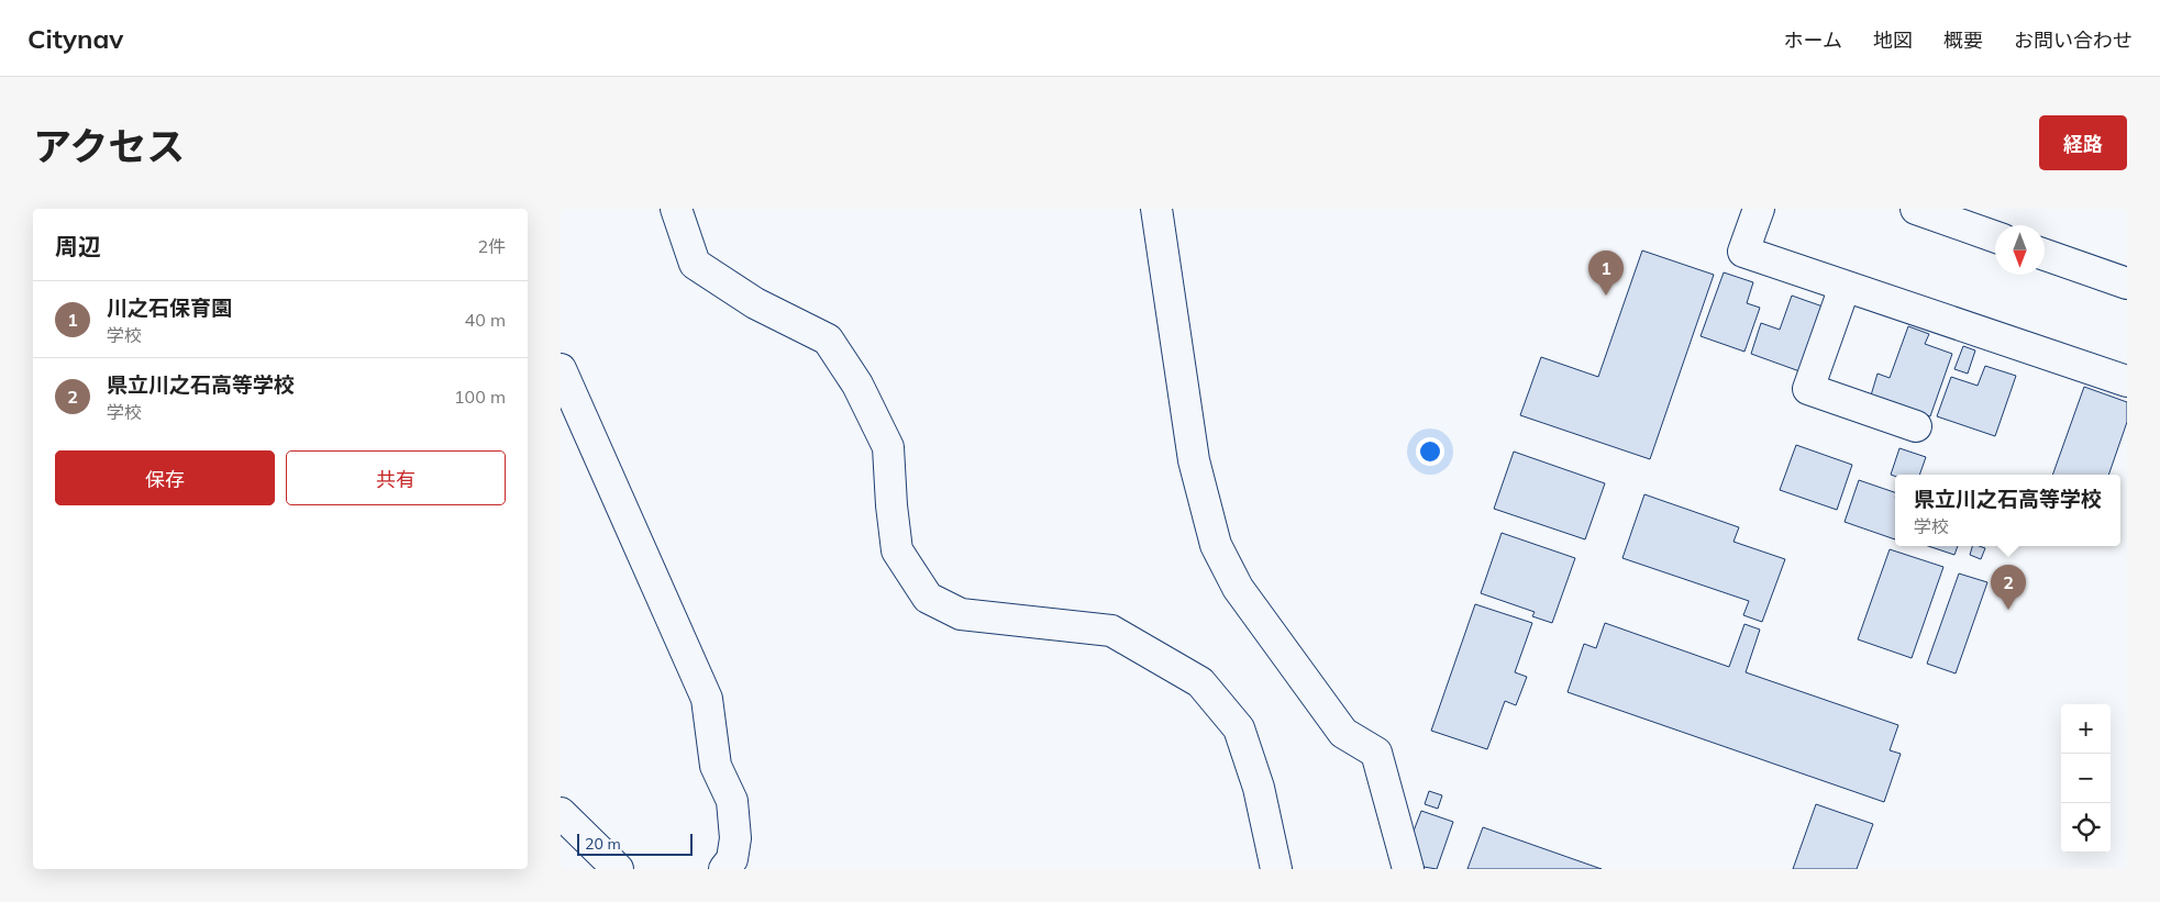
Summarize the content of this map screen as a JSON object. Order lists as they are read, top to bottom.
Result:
{
  "scale_bar": "20 m",
  "north": "bottom",
  "page": {
    "header": "Citynav",
    "nav": [
      "ホーム",
      "地図",
      "概要",
      "お問い合わせ"
    ],
    "title": "アクセス",
    "buttons": [
      "経路",
      ["保存", "共有"]
    ],
    "heading": ["周辺", "2件"],
    "pins": ["1", "2"],
    "list": [
      {
        "mark": "1",
        "name": "川之石保育園",
        "note": "学校",
        "value": "40 m"
      },
      {
        "mark": "2",
        "name": "県立川之石高等学校",
        "note": "学校",
        "value": "100 m"
      }
    ],
    "popup": ["県立川之石高等学校", "学校"],
    "map_buttons": ["+", "−"],
    "scale": "20 m"
  }
}
